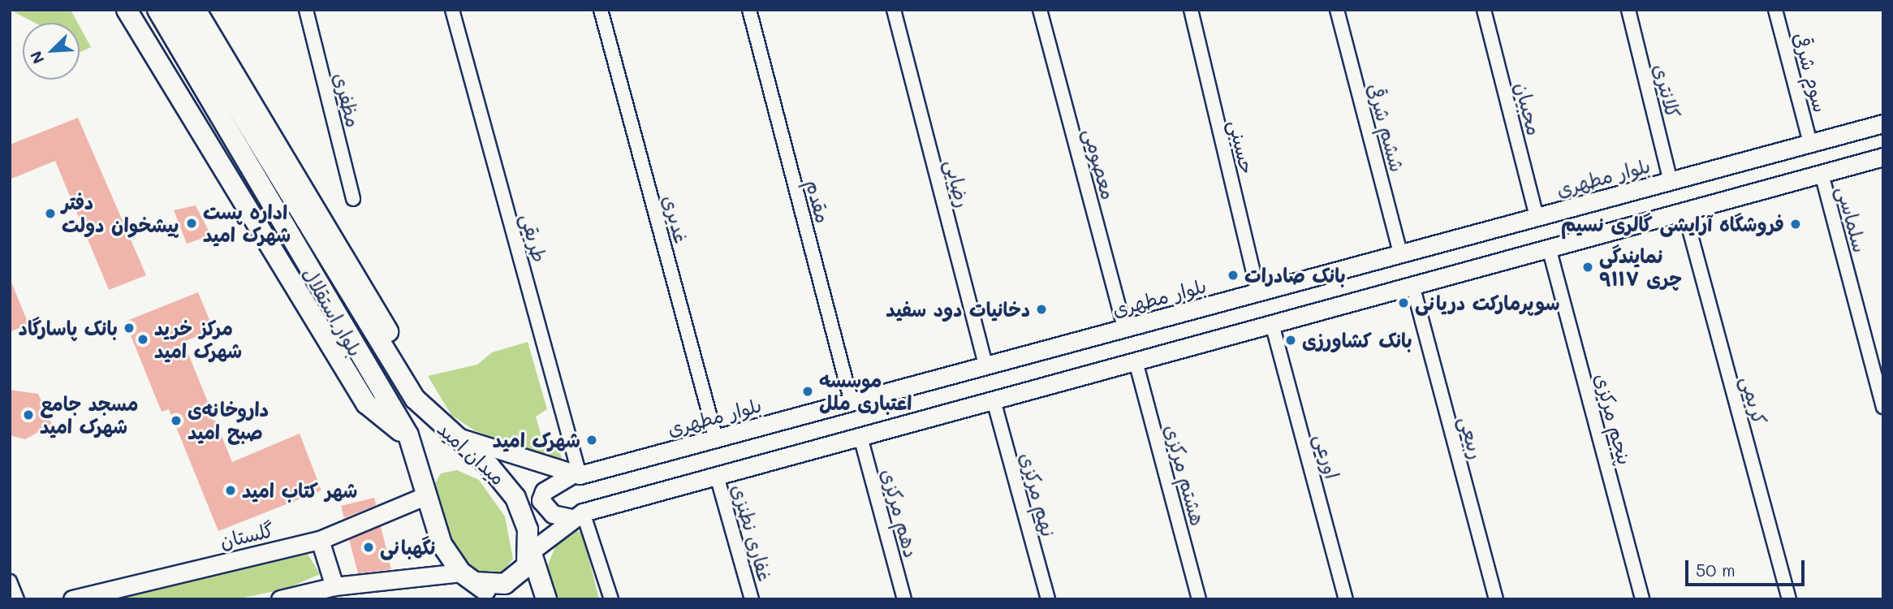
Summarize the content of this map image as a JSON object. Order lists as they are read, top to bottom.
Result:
{
  "streets": {
    "main road": [
      "بلوار مطهری",
      "بلوار استقلال",
      "میدان امید",
      "گلستان"
    ],
    "street": [
      "سوم شرقی",
      "کلانتری",
      "مظفری",
      "محبیان",
      "ششم شرقی",
      "حسینی",
      "معصومی",
      "رضایی",
      "مقدم",
      "غدیری",
      "سلماسی",
      "طریقی",
      "کریمی",
      "پنجم مرکزی",
      "ربیعی",
      "اورعی",
      "هشتم مرکزی",
      "نهم مرکزی",
      "دهم مرکزی",
      "غفاری نطنزی"
    ]
  },
  "crossings": [
    ["سوم شرقی", "بلوار مطهری"],
    ["کلانتری", "بلوار مطهری"],
    ["محبیان", "بلوار مطهری"],
    ["ششم شرقی", "بلوار مطهری"],
    ["حسینی", "بلوار مطهری"],
    ["معصومی", "بلوار مطهری"],
    ["بلوار مطهری", "رضایی"],
    ["بلوار مطهری", "مقدم"],
    ["بلوار مطهری", "غدیری"],
    ["بلوار مطهری", "طریقی"],
    ["بلوار استقلال", "میدان امید"],
    ["میدان امید", "گلستان"]
  ],
  "places": [
    "دفتر پیشخوان دولت",
    "اداره پست شهرک امید",
    "فروشگاه آرایشی گالری نسیم",
    "نمایندگی ۹۱۱۷ چری",
    "بانک صادرات",
    "سوپرمارکت دریانی",
    "دخانیات دود سفید",
    "بانک پاسارگاد",
    "مرکز خرید شهرک امید",
    "بانک کشاورزی",
    "موسسه اعتباری ملل",
    "مسجد جامع شهرک امید",
    "داروخانه‌ی صبح امید",
    "شهرک امید",
    "شهر کتاب امید",
    "نگهبانی"
  ],
  "scale_bar": "50 m",
  "north": "bottom left"
}
